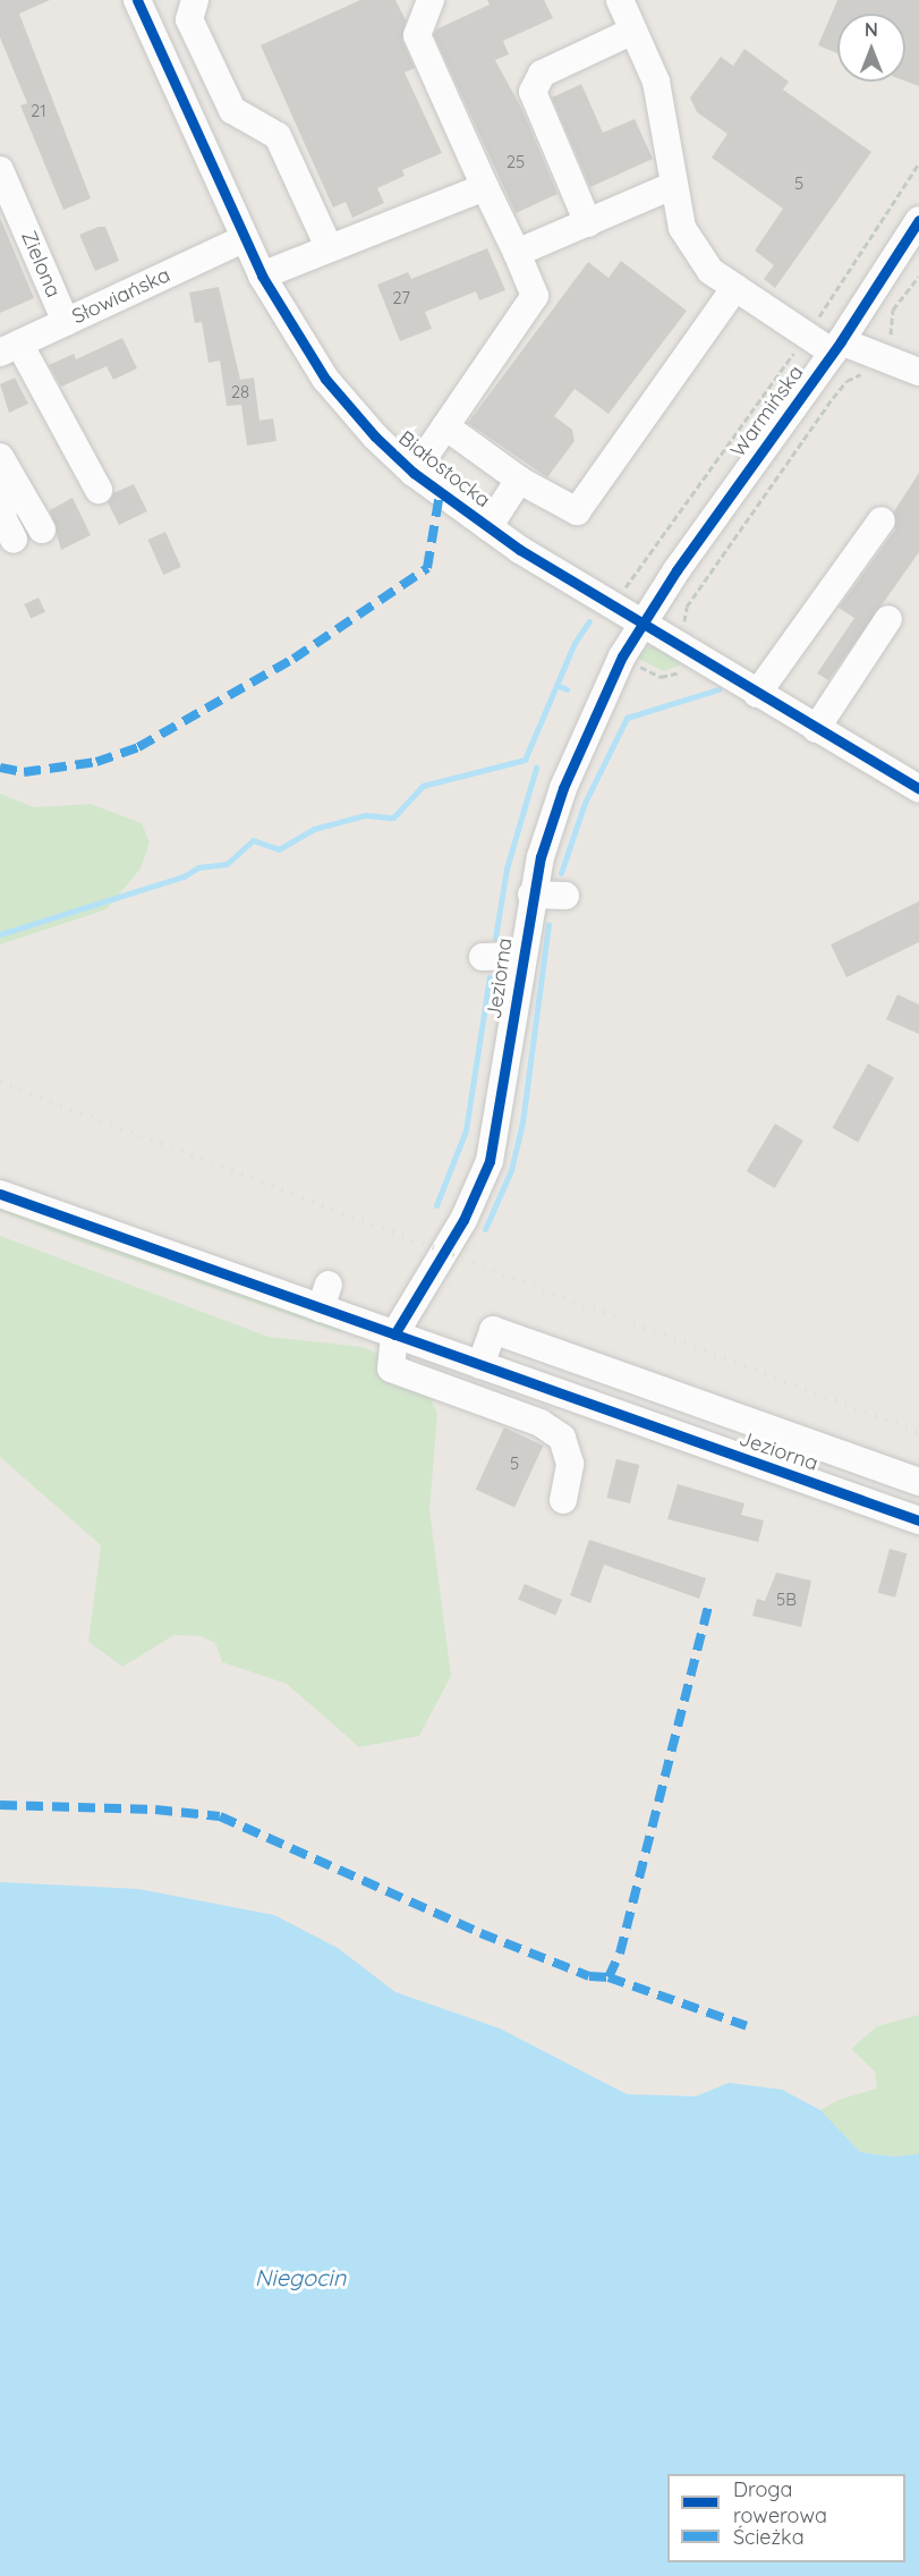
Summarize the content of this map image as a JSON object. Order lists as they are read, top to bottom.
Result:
{
  "streets": {
    "street": [
      "Zielona",
      "Słowiańska",
      "Warmińska",
      "Białostocka",
      "Jeziorna"
    ]
  },
  "crossings": [
    ["Zielona", "Słowiańska"],
    ["Słowiańska", "Białostocka"],
    ["Warmińska", "Białostocka"],
    ["Warmińska", "Jeziorna"],
    ["Białostocka", "Jeziorna"]
  ],
  "water": ["Niegocin"],
  "house_numbers": [
    "21",
    "25",
    "5",
    "27",
    "28",
    "5",
    "5B"
  ],
  "legend": ["Droga rowerowa", "Ścieżka"],
  "north": "top"
}
